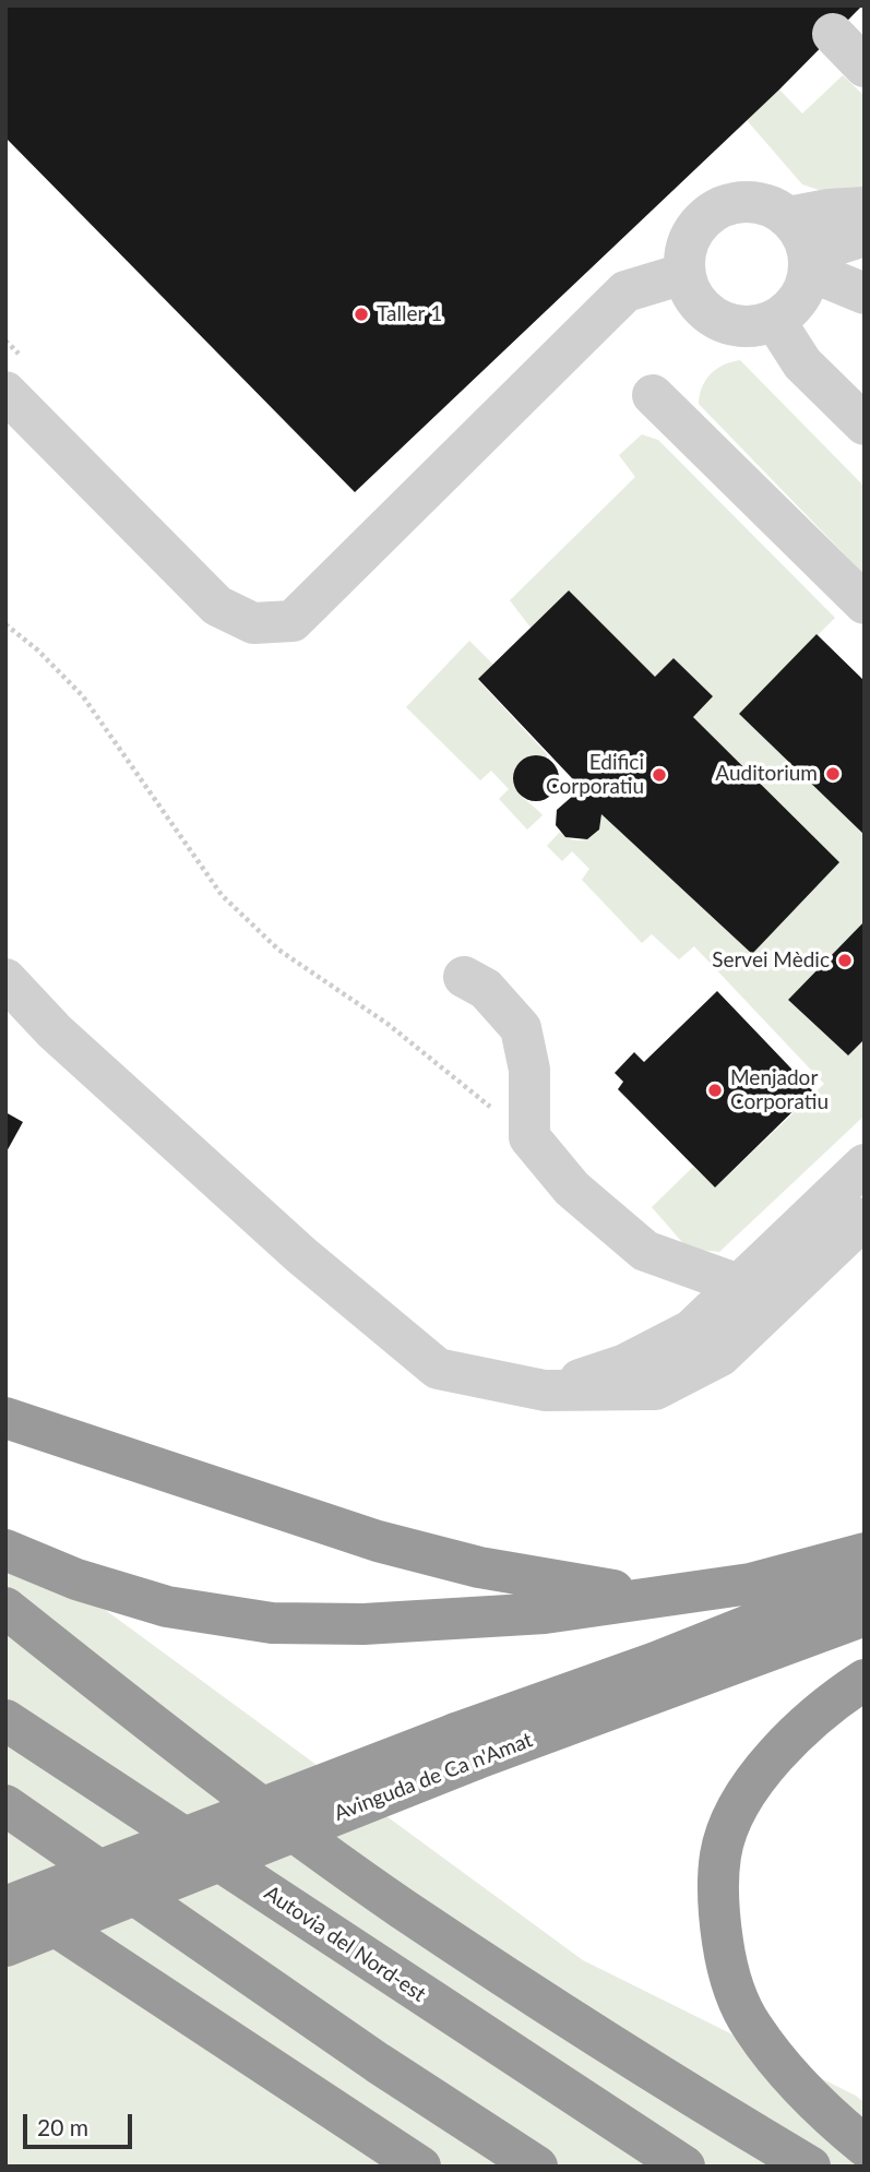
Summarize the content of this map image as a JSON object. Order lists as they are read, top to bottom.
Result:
{
  "streets": {
    "highway": ["Avinguda de Ca n'Amat", "Autovia del Nord-est"]
  },
  "places": [
    "Taller 1",
    "Auditorium",
    "Edifici Corporatiu",
    "Servei Mèdic",
    "Menjador Corporatiu"
  ],
  "scale_bar": "20 m"
}
